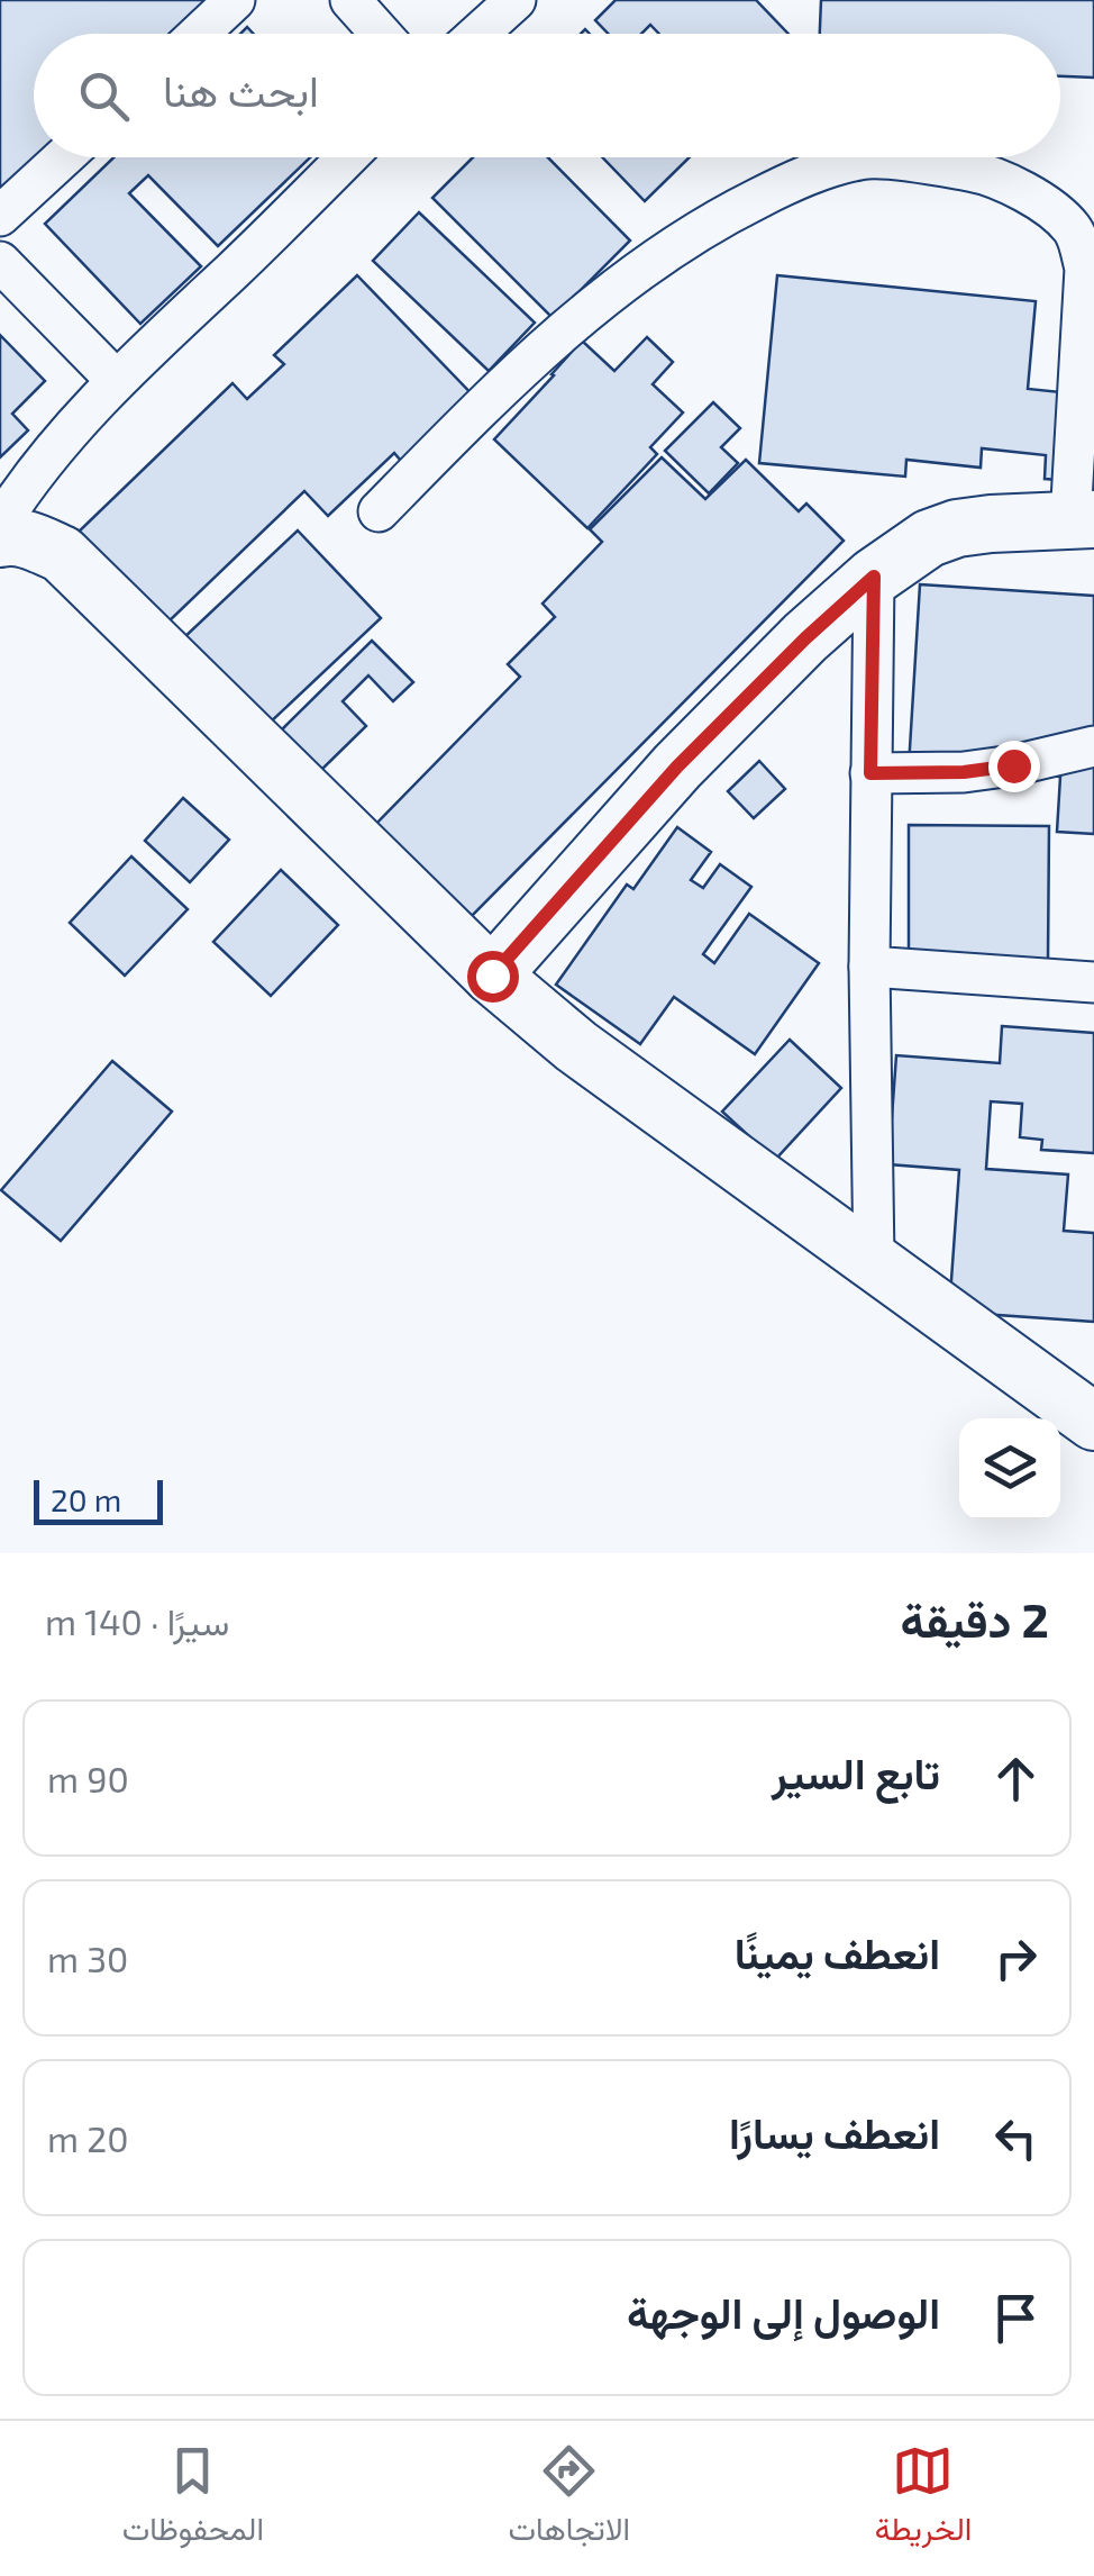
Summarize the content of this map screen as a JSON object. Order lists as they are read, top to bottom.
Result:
{
  "scale_bar": "20 m",
  "page": {
    "search": "ابحث هنا",
    "scale": "20 m",
    "heading": ["2 دقيقة", "سيرًا · 140 m"],
    "list": [
      ["تابع السير", "90 m"],
      ["انعطف يمينًا", "30 m"],
      ["انعطف يسارًا", "20 m"],
      "الوصول إلى الوجهة"
    ],
    "nav": ["الخريطة", "الاتجاهات", "المحفوظات"]
  }
}
